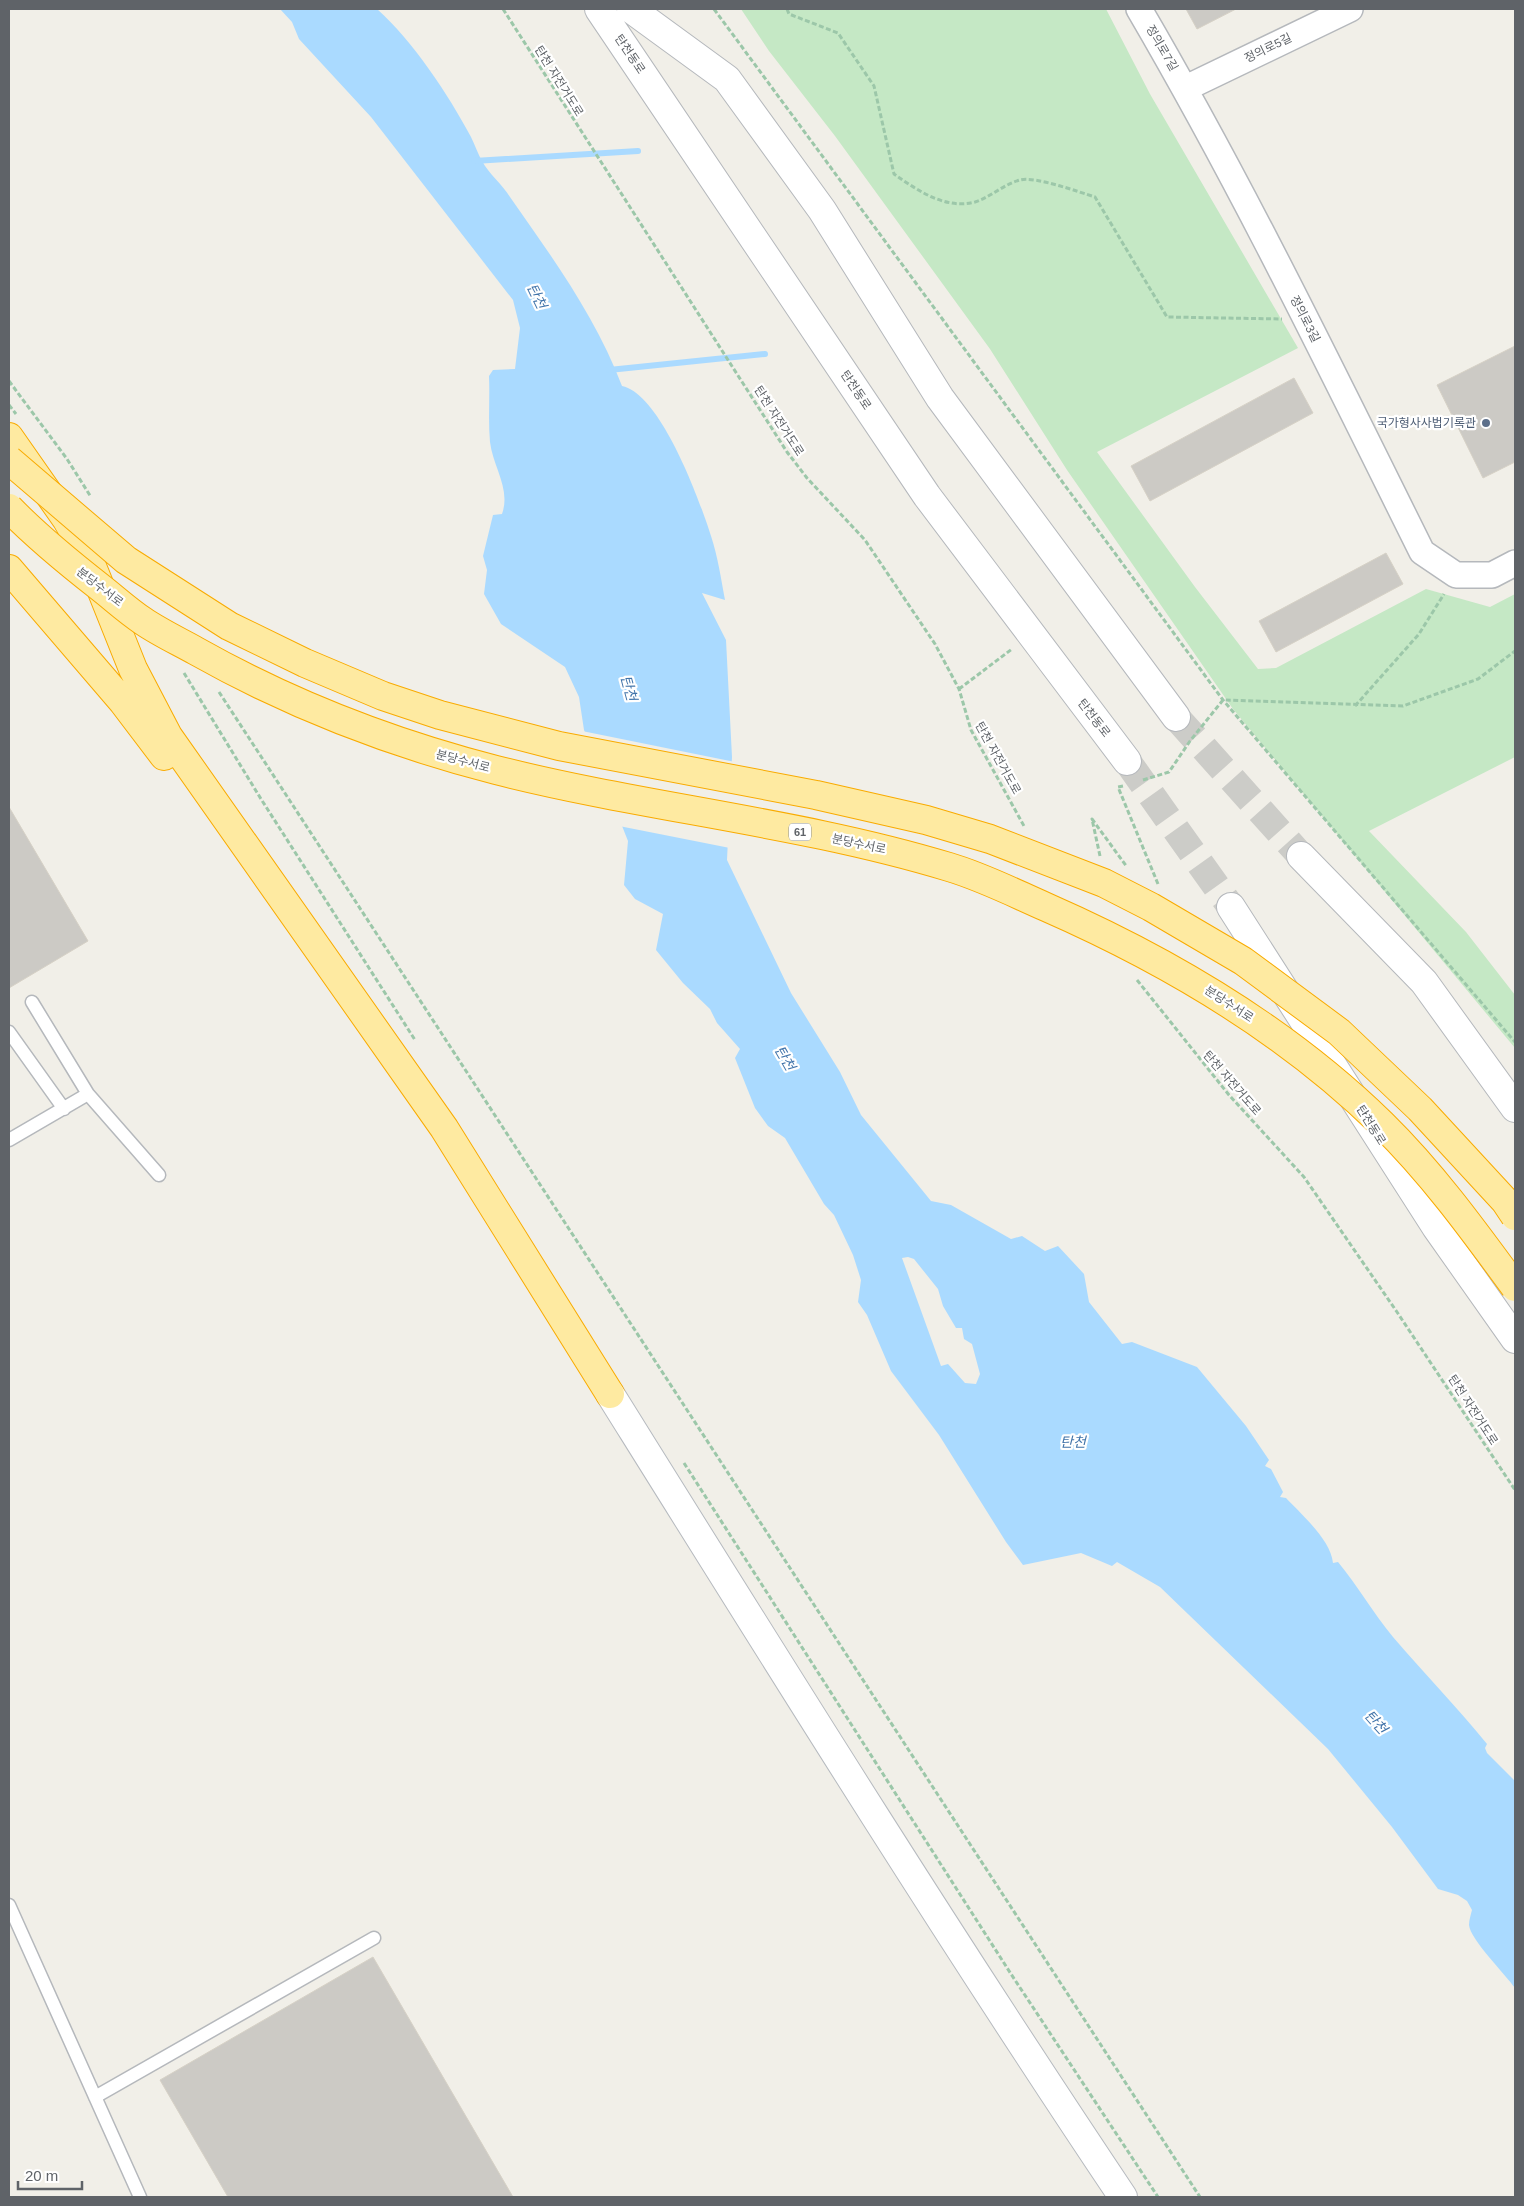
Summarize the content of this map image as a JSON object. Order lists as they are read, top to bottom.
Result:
{
  "streets": {
    "highway": ["분당수서로", "61"],
    "street": [
      "정의로7길",
      "정의로5길",
      "탄천동로",
      "정의로3길"
    ],
    "path": ["탄천 자전거도로"]
  },
  "crossings": [
    ["정의로7길", "정의로5길"],
    ["정의로7길", "정의로3길"],
    ["정의로5길", "정의로3길"]
  ],
  "water": ["탄천"],
  "places": ["국가형사사법기록관"],
  "scale_bar": "20 m"
}
